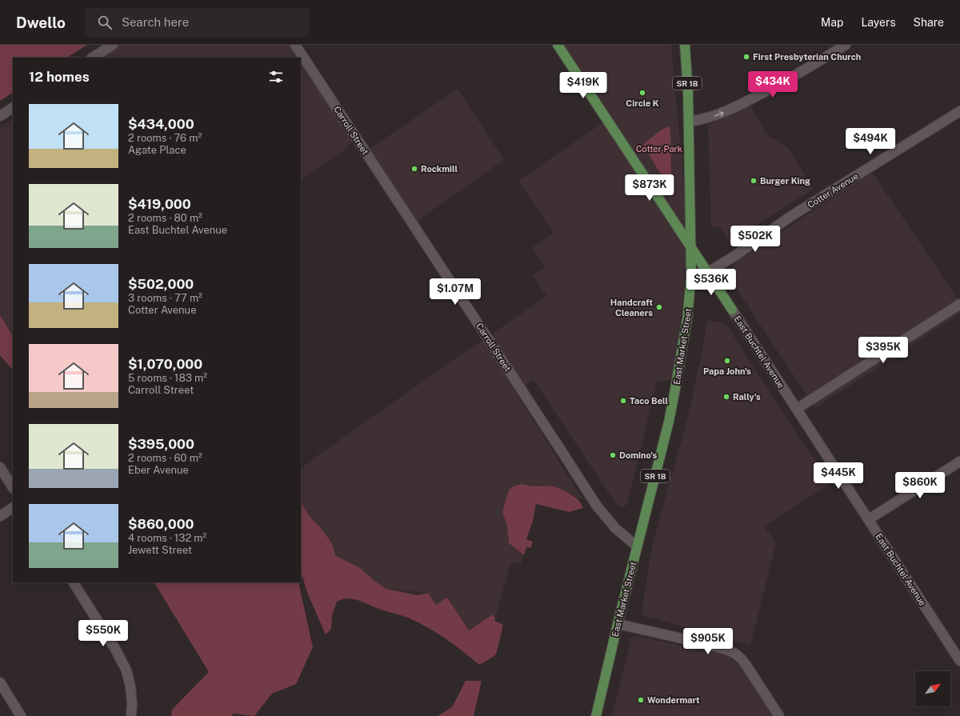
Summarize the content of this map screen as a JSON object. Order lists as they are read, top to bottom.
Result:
{
  "streets": {
    "main road": ["SR 18", "East Market Street", "East Buchtel Avenue"],
    "street": ["Carroll Street", "Cotter Avenue"]
  },
  "crossings": [
    ["Carroll Street", "East Market Street"],
    ["Cotter Avenue", "East Buchtel Avenue"],
    ["East Market Street", "East Buchtel Avenue"]
  ],
  "parks": ["Cotter Park"],
  "places": [
    "First Presbyterian Church",
    "Circle K",
    "Rockmill",
    "Burger King",
    "Handcraft Cleaners",
    "Papa John's",
    "Rally's",
    "Taco Bell",
    "Domino's",
    "Wondermart"
  ],
  "north": "top right",
  "page": {
    "header": "Dwello",
    "search": "Search here",
    "nav": ["Map", "Layers", "Share"],
    "heading": "12 homes",
    "price": [
      "$434K",
      "$419K",
      "$494K",
      "$873K",
      "$502K",
      "$536K",
      "$1.07M",
      "$395K",
      "$445K",
      "$860K",
      "$550K",
      "$905K"
    ],
    "list": [
      {
        "name": "$434,000",
        "note": "2 rooms · 76 m² · Agate Place"
      },
      {
        "name": "$419,000",
        "note": "2 rooms · 80 m² · East Buchtel Avenue"
      },
      {
        "name": "$502,000",
        "note": "3 rooms · 77 m² · Cotter Avenue"
      },
      {
        "name": "$1,070,000",
        "note": "5 rooms · 183 m² · Carroll Street"
      },
      {
        "name": "$395,000",
        "note": "2 rooms · 60 m² · Eber Avenue"
      },
      {
        "name": "$860,000",
        "note": "4 rooms · 132 m² · Jewett Street"
      }
    ]
  }
}
